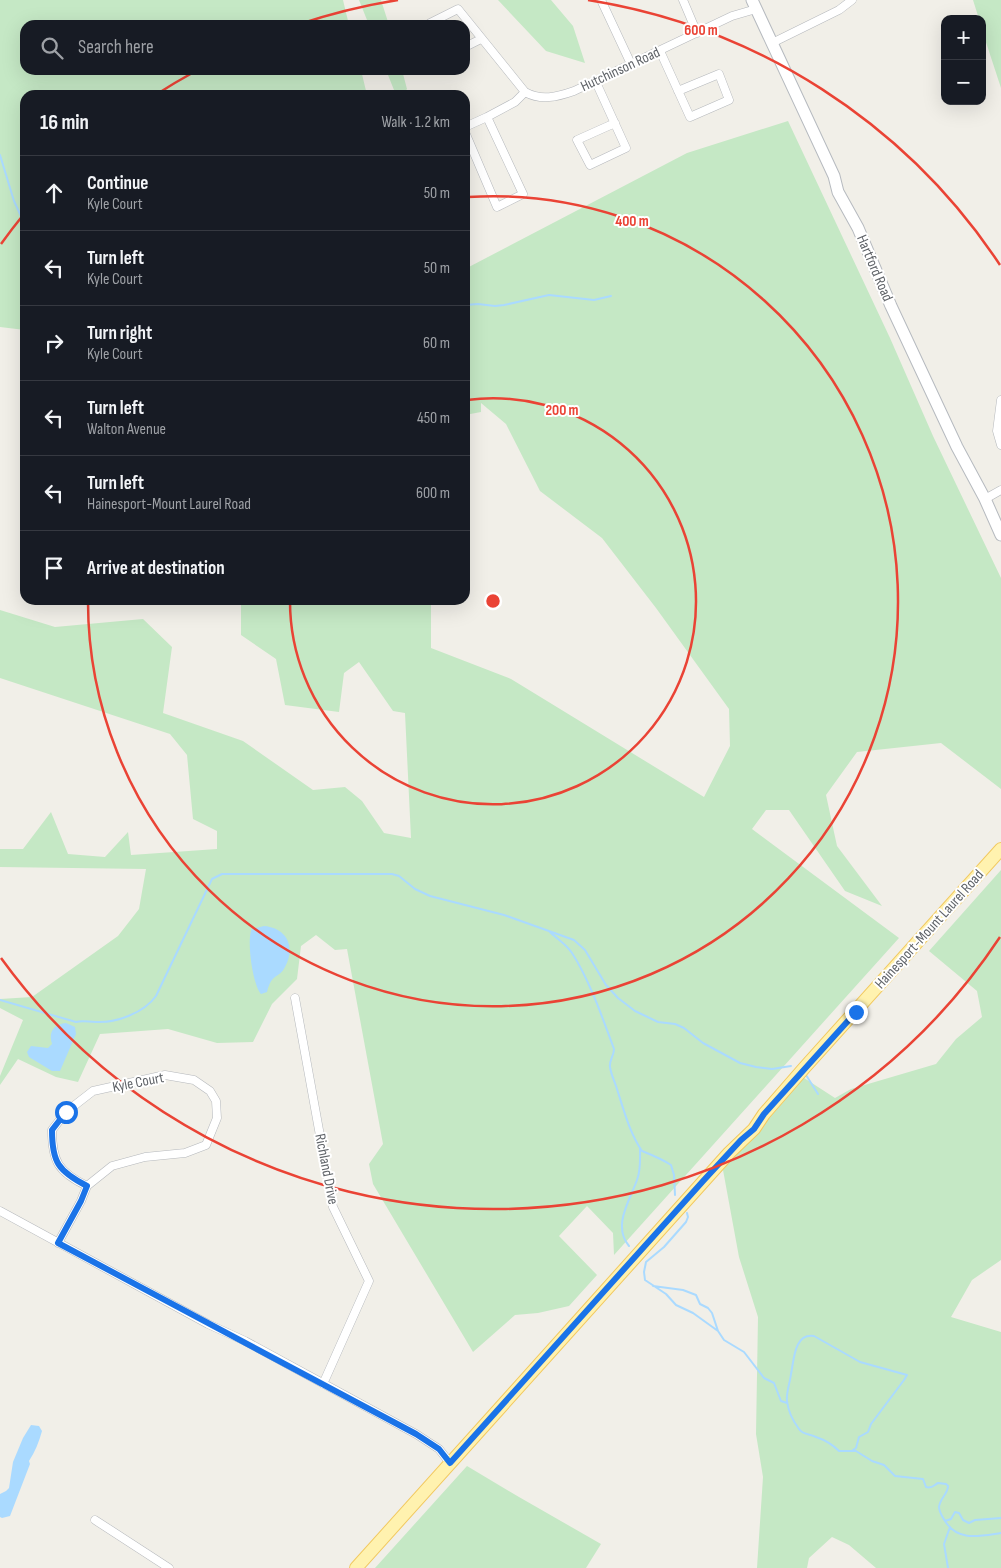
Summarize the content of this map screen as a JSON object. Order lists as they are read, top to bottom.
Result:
{
  "streets": {
    "main road": ["Hainesport-Mount Laurel Road"],
    "street": [
      "Hutchinson Road",
      "Hartford Road",
      "Kyle Court",
      "Richland Drive"
    ]
  },
  "crossings": [
    ["Hutchinson Road", "Hartford Road"]
  ],
  "page": {
    "map_buttons": ["+", "−"],
    "search": "Search here",
    "heading": ["16 min", "Walk · 1.2 km"],
    "list": [
      ["Continue", "Kyle Court", "50 m"],
      ["Turn left", "Kyle Court", "50 m"],
      ["Turn right", "Kyle Court", "60 m"],
      ["Turn left", "Walton Avenue", "450 m"],
      ["Turn left", "Hainesport-Mount Laurel Road", "600 m"],
      "Arrive at destination"
    ]
  },
  "rings": ["600 m", "400 m", "200 m"]
}
